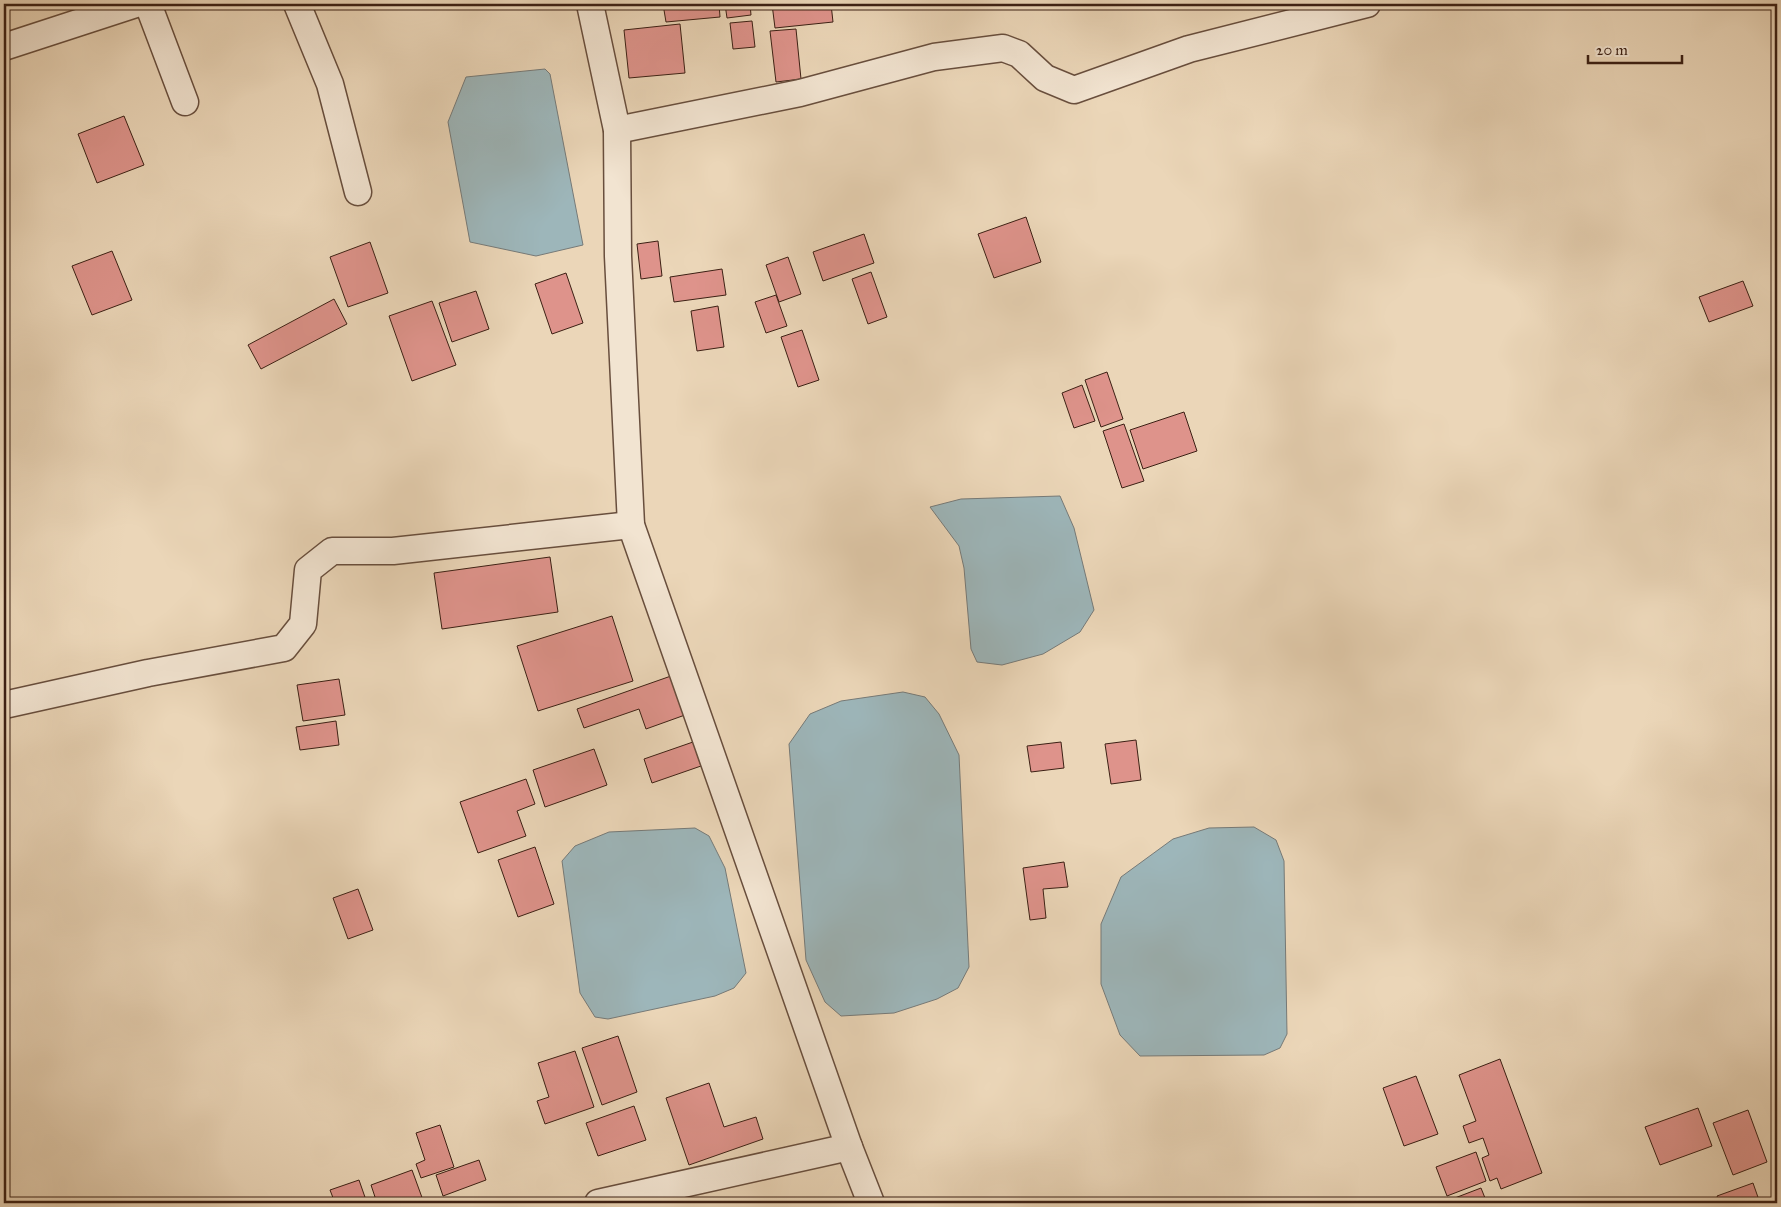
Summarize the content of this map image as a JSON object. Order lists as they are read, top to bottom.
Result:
{
  "scale_bar": "20 m"
}
